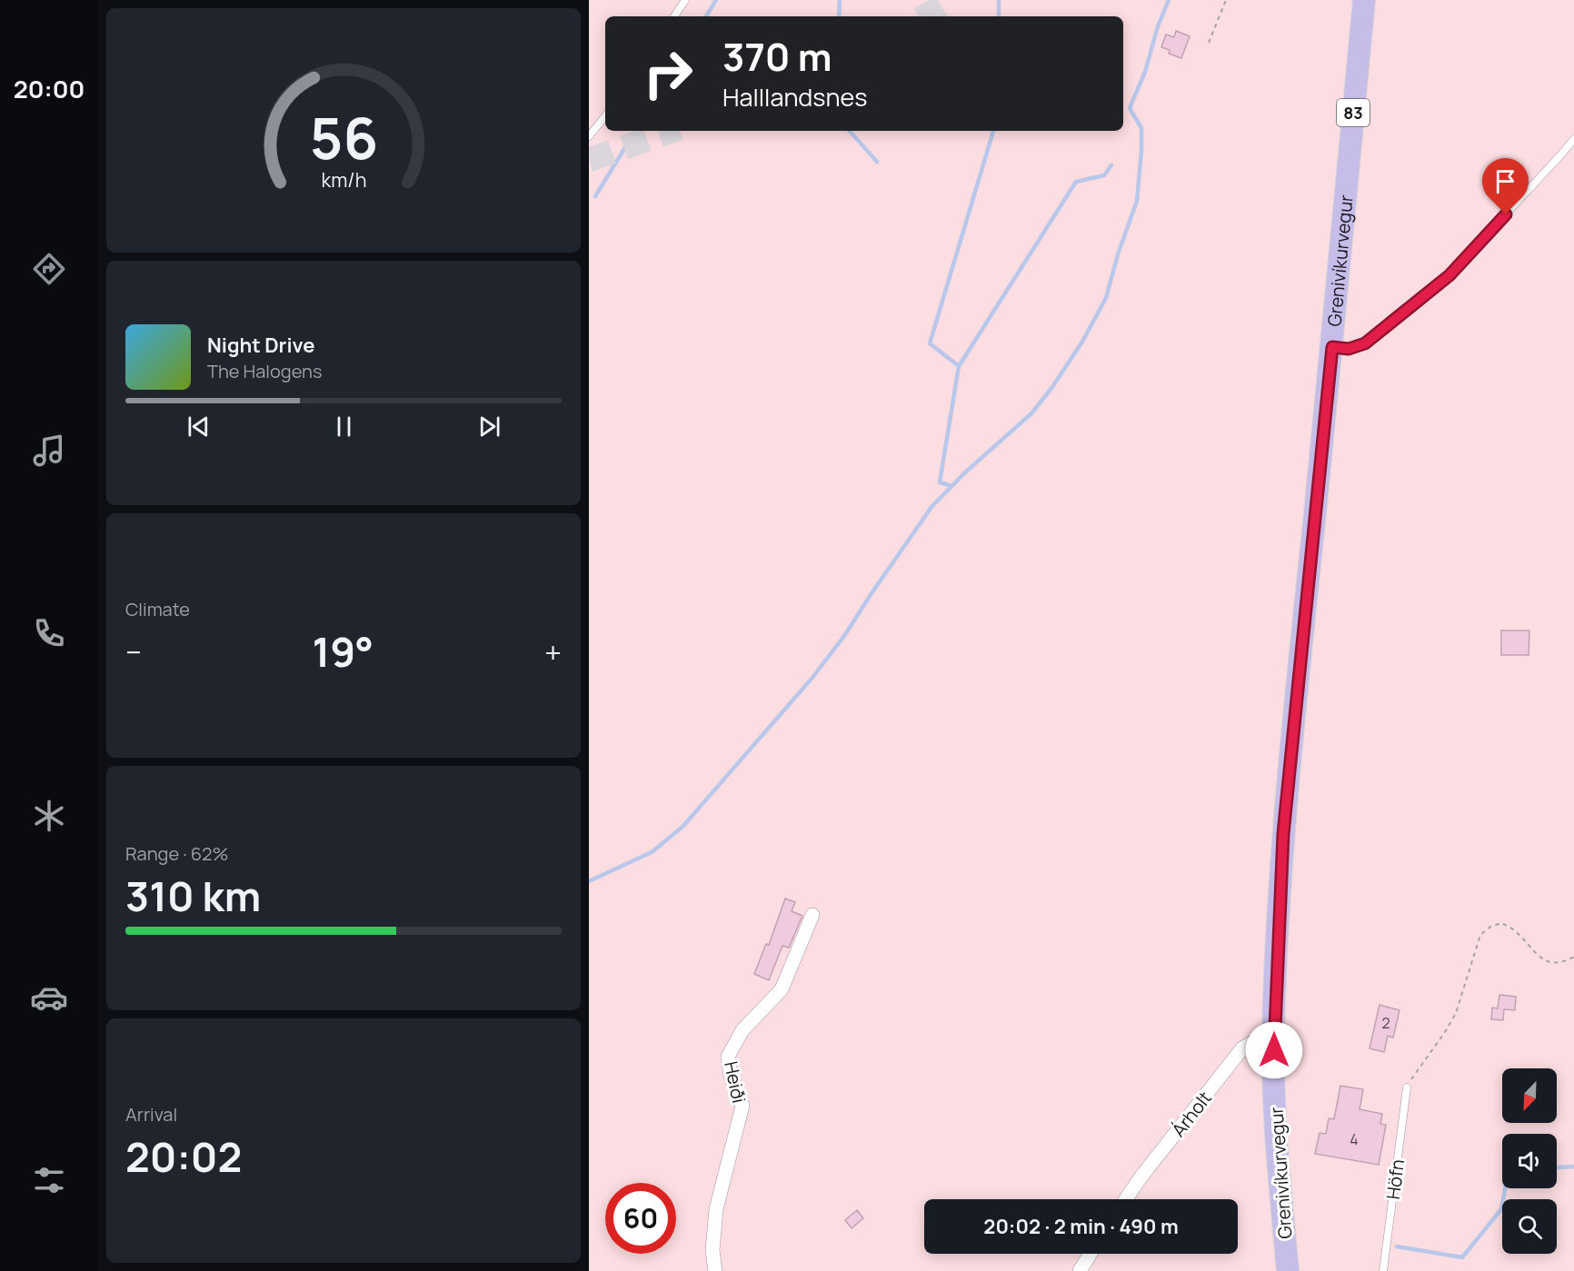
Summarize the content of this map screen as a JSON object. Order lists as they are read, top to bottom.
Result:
{
  "streets": {
    "main road": ["83", "Grenivíkurvegur"],
    "street": ["Heiði", "Árholt"],
    "lane": ["Höfn"]
  },
  "crossings": [
    ["Grenivíkurvegur", "Árholt"]
  ],
  "house_numbers": ["2", "4"],
  "north": "bottom left",
  "page": {
    "tabs": "20:00",
    "turn": ["370 m", "Halllandsnes"],
    "song": ["Night Drive", "The Halogens"],
    "tile": [
      "Climate",
      ["Range · 62%", "310 km"],
      ["Arrival", "20:02"]
    ],
    "heat": ["−", "19°", "+"],
    "limit": "60",
    "trip": "20:02 · 2 min · 490 m",
    "gauge": ["56", "km/h"]
  }
}
